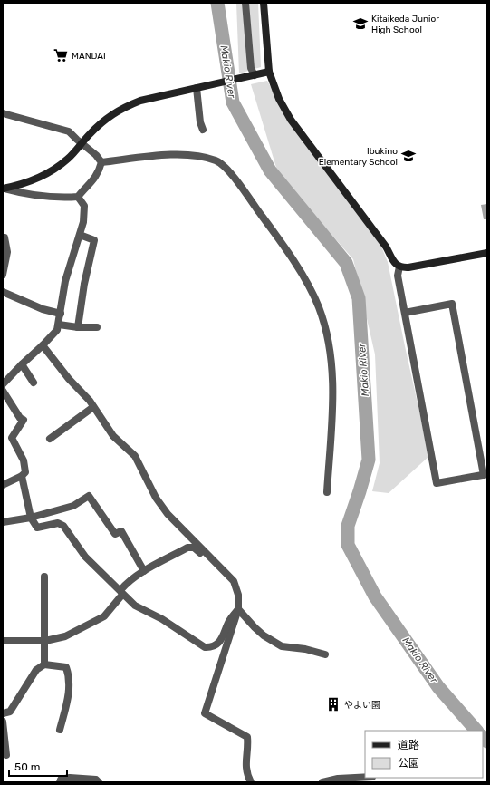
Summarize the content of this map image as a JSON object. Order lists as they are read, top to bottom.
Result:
{
  "water": ["Makio River"],
  "places": {
    "school or university": ["Kitaikeda Junior High School", "Ibukino Elementary School"],
    "supermarket": ["MANDAI"],
    "building": ["やよい園"]
  },
  "legend": ["道路", "公園"],
  "scale_bar": "50 m"
}
